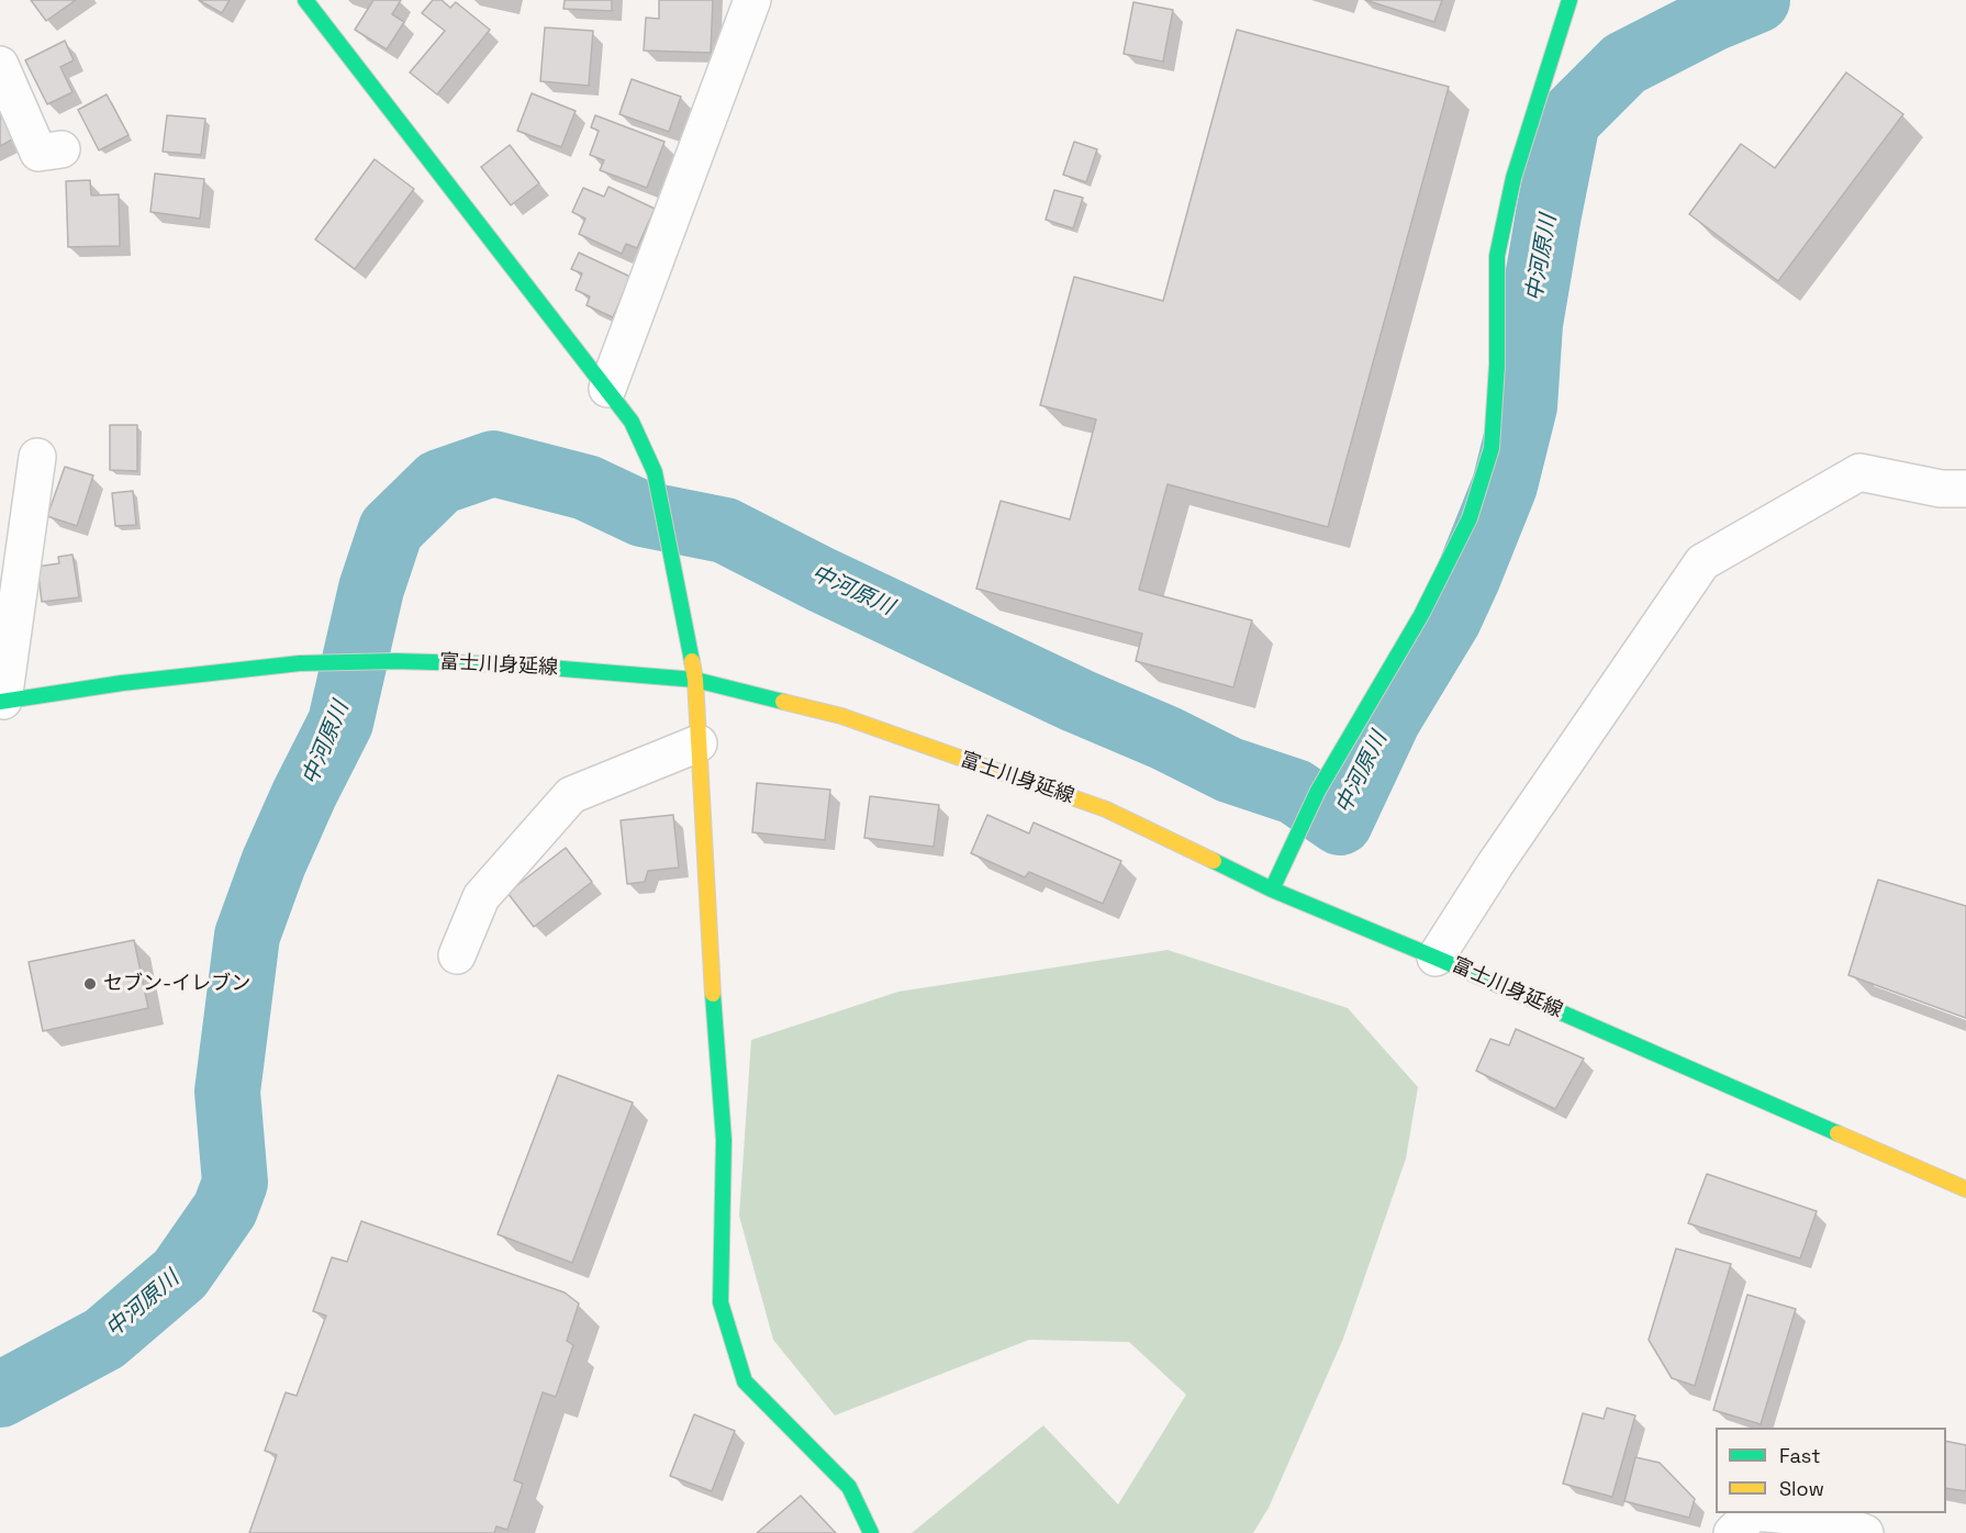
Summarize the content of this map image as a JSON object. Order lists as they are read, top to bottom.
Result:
{
  "streets": {
    "street": ["富士川身延線"]
  },
  "water": ["中河原川"],
  "places": ["セブン-イレブン"],
  "legend": ["Fast", "Slow"]
}
